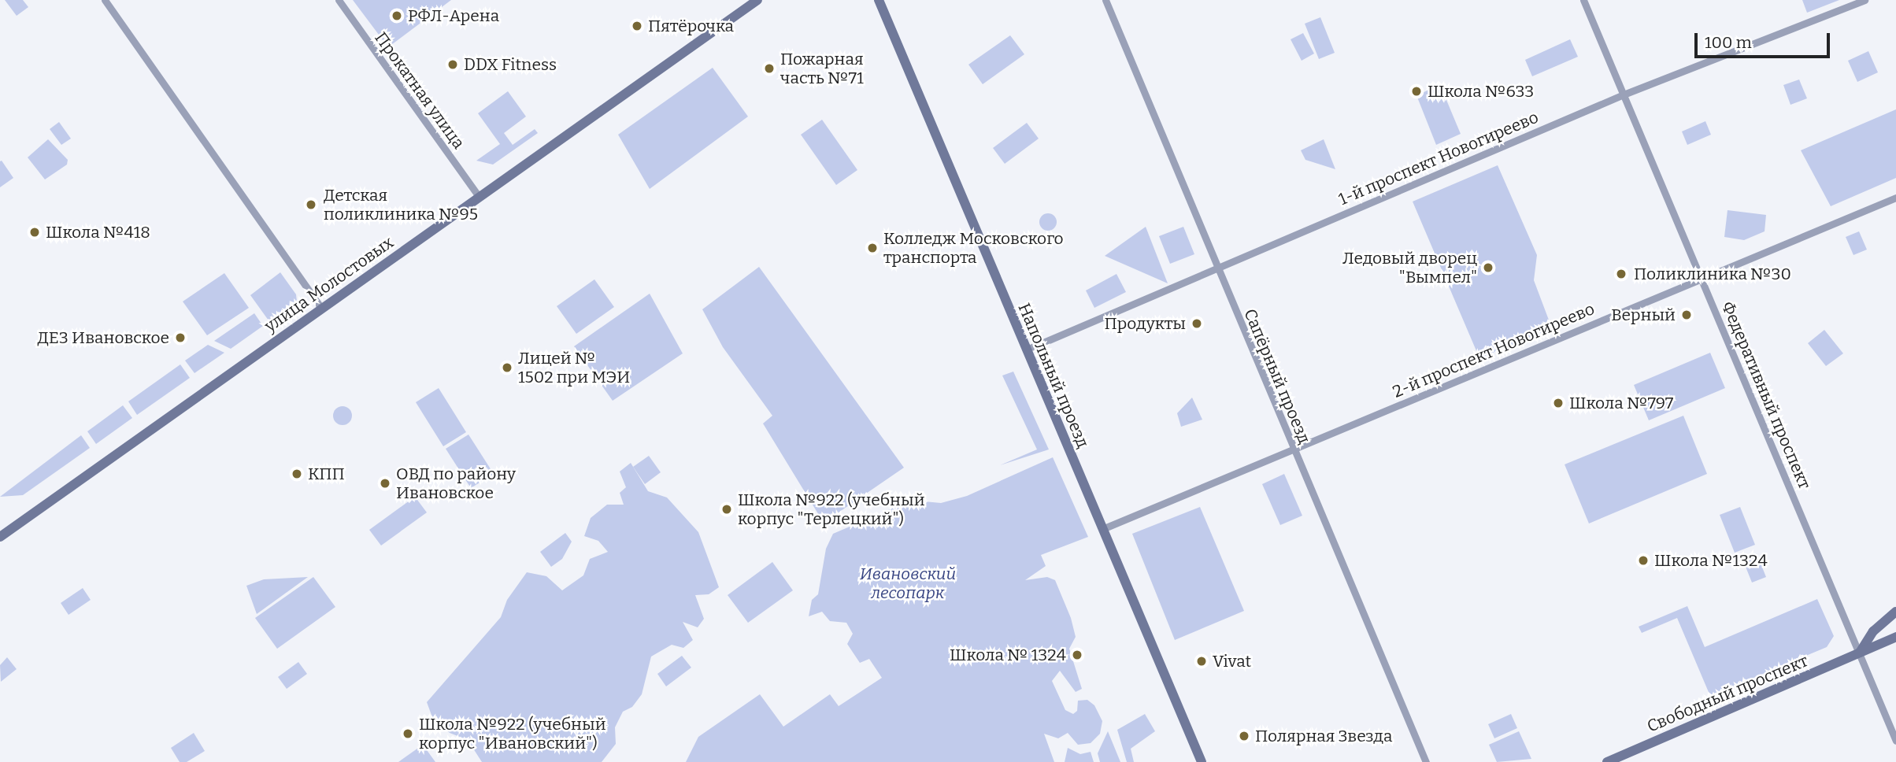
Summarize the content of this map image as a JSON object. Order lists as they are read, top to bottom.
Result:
{
  "streets": {
    "street": [
      "Прокатная улица",
      "1-й проспект Новогиреево",
      "улица Молостовых",
      "2-й проспект Новогиреево",
      "Напольный проезд",
      "Сапёрный проезд",
      "Федеративный проспект",
      "Свободный проспект"
    ]
  },
  "crossings": [
    ["Прокатная улица", "улица Молостовых"],
    ["1-й проспект Новогиреево", "Напольный проезд"],
    ["1-й проспект Новогиреево", "Сапёрный проезд"],
    ["1-й проспект Новогиреево", "Федеративный проспект"],
    ["2-й проспект Новогиреево", "Напольный проезд"],
    ["2-й проспект Новогиреево", "Сапёрный проезд"],
    ["2-й проспект Новогиреево", "Федеративный проспект"],
    ["Федеративный проспект", "Свободный проспект"]
  ],
  "parks": ["Ивановский лесопарк"],
  "places": [
    "РФЛ-Арена",
    "Пятёрочка",
    "DDX Fitness",
    "Пожарная часть №71",
    "Школа №633",
    "Детская поликлиника №95",
    "Школа №418",
    "Колледж Московского транспорта",
    "Ледовый дворец \"Вымпел\"",
    "Поликлиника №30",
    "Верный",
    "Продукты",
    "ДЕЗ Ивановское",
    "Лицей № 1502 при МЭИ",
    "Школа №797",
    "КПП",
    "ОВД по району Ивановское",
    "Школа №922 (учебный корпус \"Терлецкий\")",
    "Школа №1324",
    "Школа № 1324",
    "Vivat",
    "Школа №922 (учебный корпус \"Ивановский\")",
    "Полярная Звезда"
  ],
  "scale_bar": "100 m"
}
